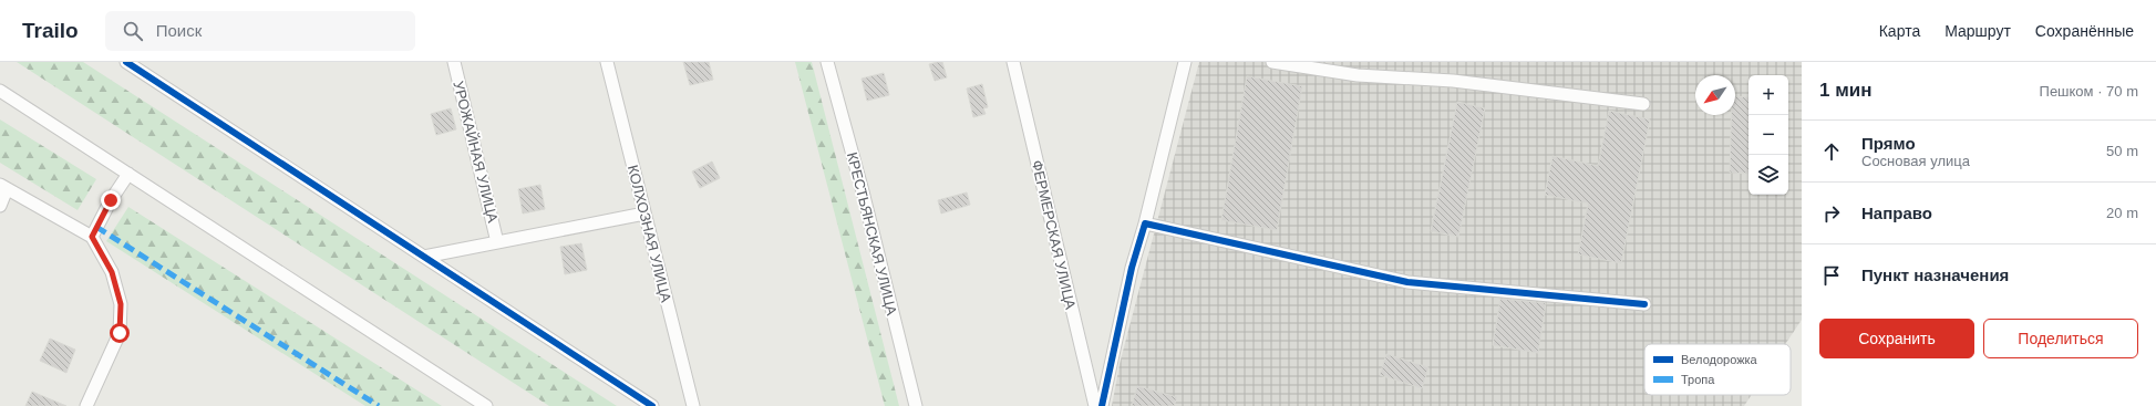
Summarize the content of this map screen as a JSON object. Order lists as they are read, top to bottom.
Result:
{
  "streets": {
    "street": [
      "УРОЖАЙНАЯ УЛИЦА",
      "КОЛХОЗНАЯ УЛИЦА",
      "КРЕСТЬЯНСКАЯ УЛИЦА",
      "ФЕРМЕРСКАЯ УЛИЦА"
    ]
  },
  "legend": ["Велодорожка", "Тропа"],
  "north": "bottom left",
  "page": {
    "header": "Trailo",
    "search": "Поиск",
    "nav": ["Карта", "Маршрут", "Сохранённые"],
    "heading": ["1 мин", "Пешком · 70 m"],
    "map_buttons": ["+", "−"],
    "list": [
      ["Прямо", "Сосновая улица", "50 m"],
      ["Направо", "20 m"],
      "Пункт назначения"
    ],
    "buttons": ["Сохранить", "Поделиться"]
  }
}
